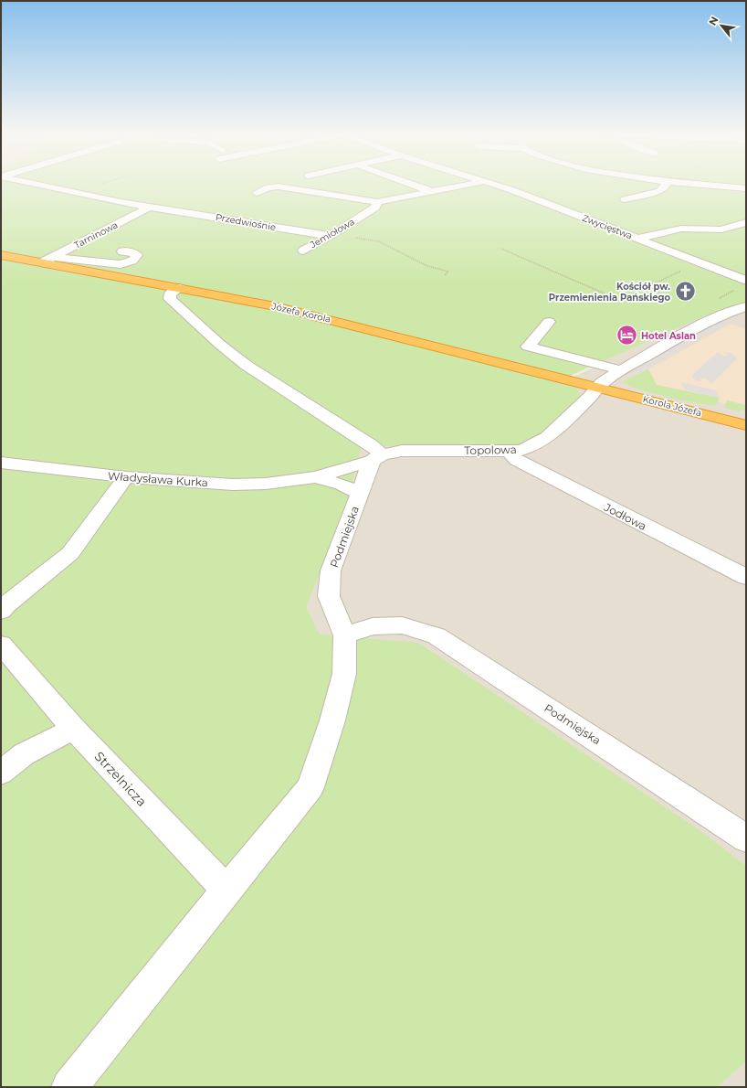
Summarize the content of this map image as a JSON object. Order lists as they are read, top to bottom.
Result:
{
  "streets": {
    "highway": ["Józefa Korola", "Korola Józefa"],
    "street": [
      "Przedwiośnie",
      "Zwycięstwa",
      "Jemiołowa",
      "Tarninowa",
      "Topolowa",
      "Władysława Kurka",
      "Jodłowa",
      "Podmiejska",
      "Strzelnicza"
    ]
  },
  "crossings": [
    ["Przedwiośnie", "Jemiołowa"],
    ["Przedwiośnie", "Tarninowa"],
    ["Tarninowa", "Józefa Korola"],
    ["Józefa Korola", "Korola Józefa"],
    ["Józefa Korola", "Topolowa"],
    ["Korola Józefa", "Topolowa"],
    ["Topolowa", "Władysława Kurka"],
    ["Topolowa", "Jodłowa"],
    ["Topolowa", "Podmiejska"],
    ["Władysława Kurka", "Podmiejska"]
  ],
  "places": {
    "church": ["Kościół pw. Przemienienia Pańskiego"],
    "hotel": ["Hotel Aslan"]
  },
  "north": "top left"
}
